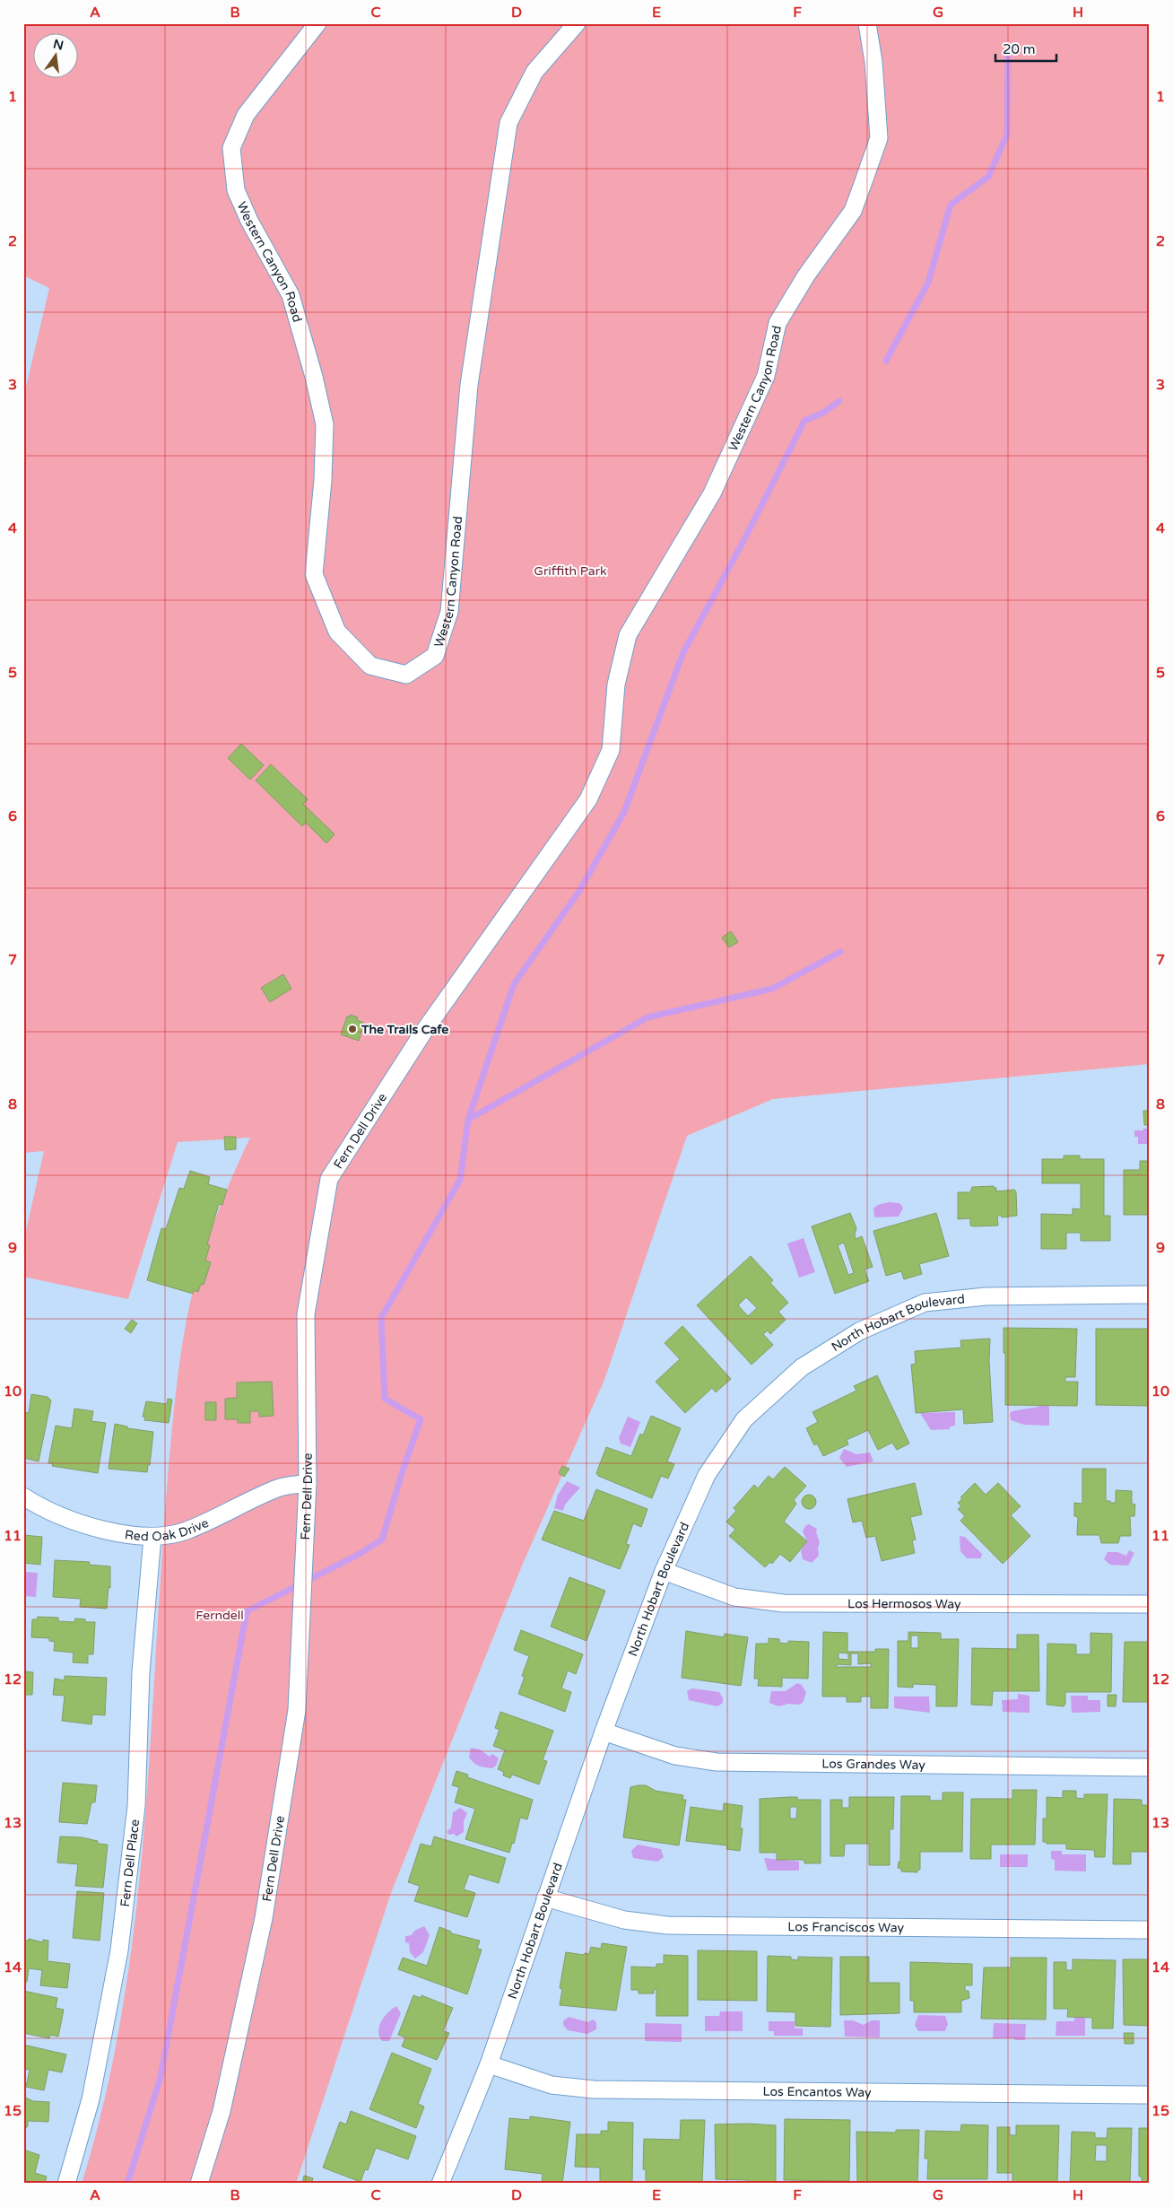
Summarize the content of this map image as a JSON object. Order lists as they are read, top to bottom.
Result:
{
  "streets": {
    "street": [
      "Western Canyon Road",
      "Fern Dell Drive",
      "North Hobart Boulevard",
      "Red Oak Drive",
      "Los Hermosos Way",
      "Los Grandes Way",
      "Fern Dell Place",
      "Los Franciscos Way",
      "Los Encantos Way"
    ]
  },
  "crossings": [
    ["Western Canyon Road", "Fern Dell Drive"],
    ["Fern Dell Drive", "Red Oak Drive"],
    ["North Hobart Boulevard", "Los Hermosos Way"],
    ["North Hobart Boulevard", "Los Grandes Way"],
    ["North Hobart Boulevard", "Los Franciscos Way"],
    ["North Hobart Boulevard", "Los Encantos Way"],
    ["Red Oak Drive", "Fern Dell Place"]
  ],
  "parks": ["Griffith Park", "Ferndell"],
  "places": ["The Trails Cafe"],
  "scale_bar": "20 m",
  "north": "top",
  "grid": {
    "columns": [
      "A",
      "B",
      "C",
      "D",
      "E",
      "F",
      "G",
      "H"
    ],
    "rows": [
      "1",
      "2",
      "3",
      "4",
      "5",
      "6",
      "7",
      "8",
      "9",
      "10",
      "11",
      "12",
      "13",
      "14",
      "15"
    ]
  }
}
